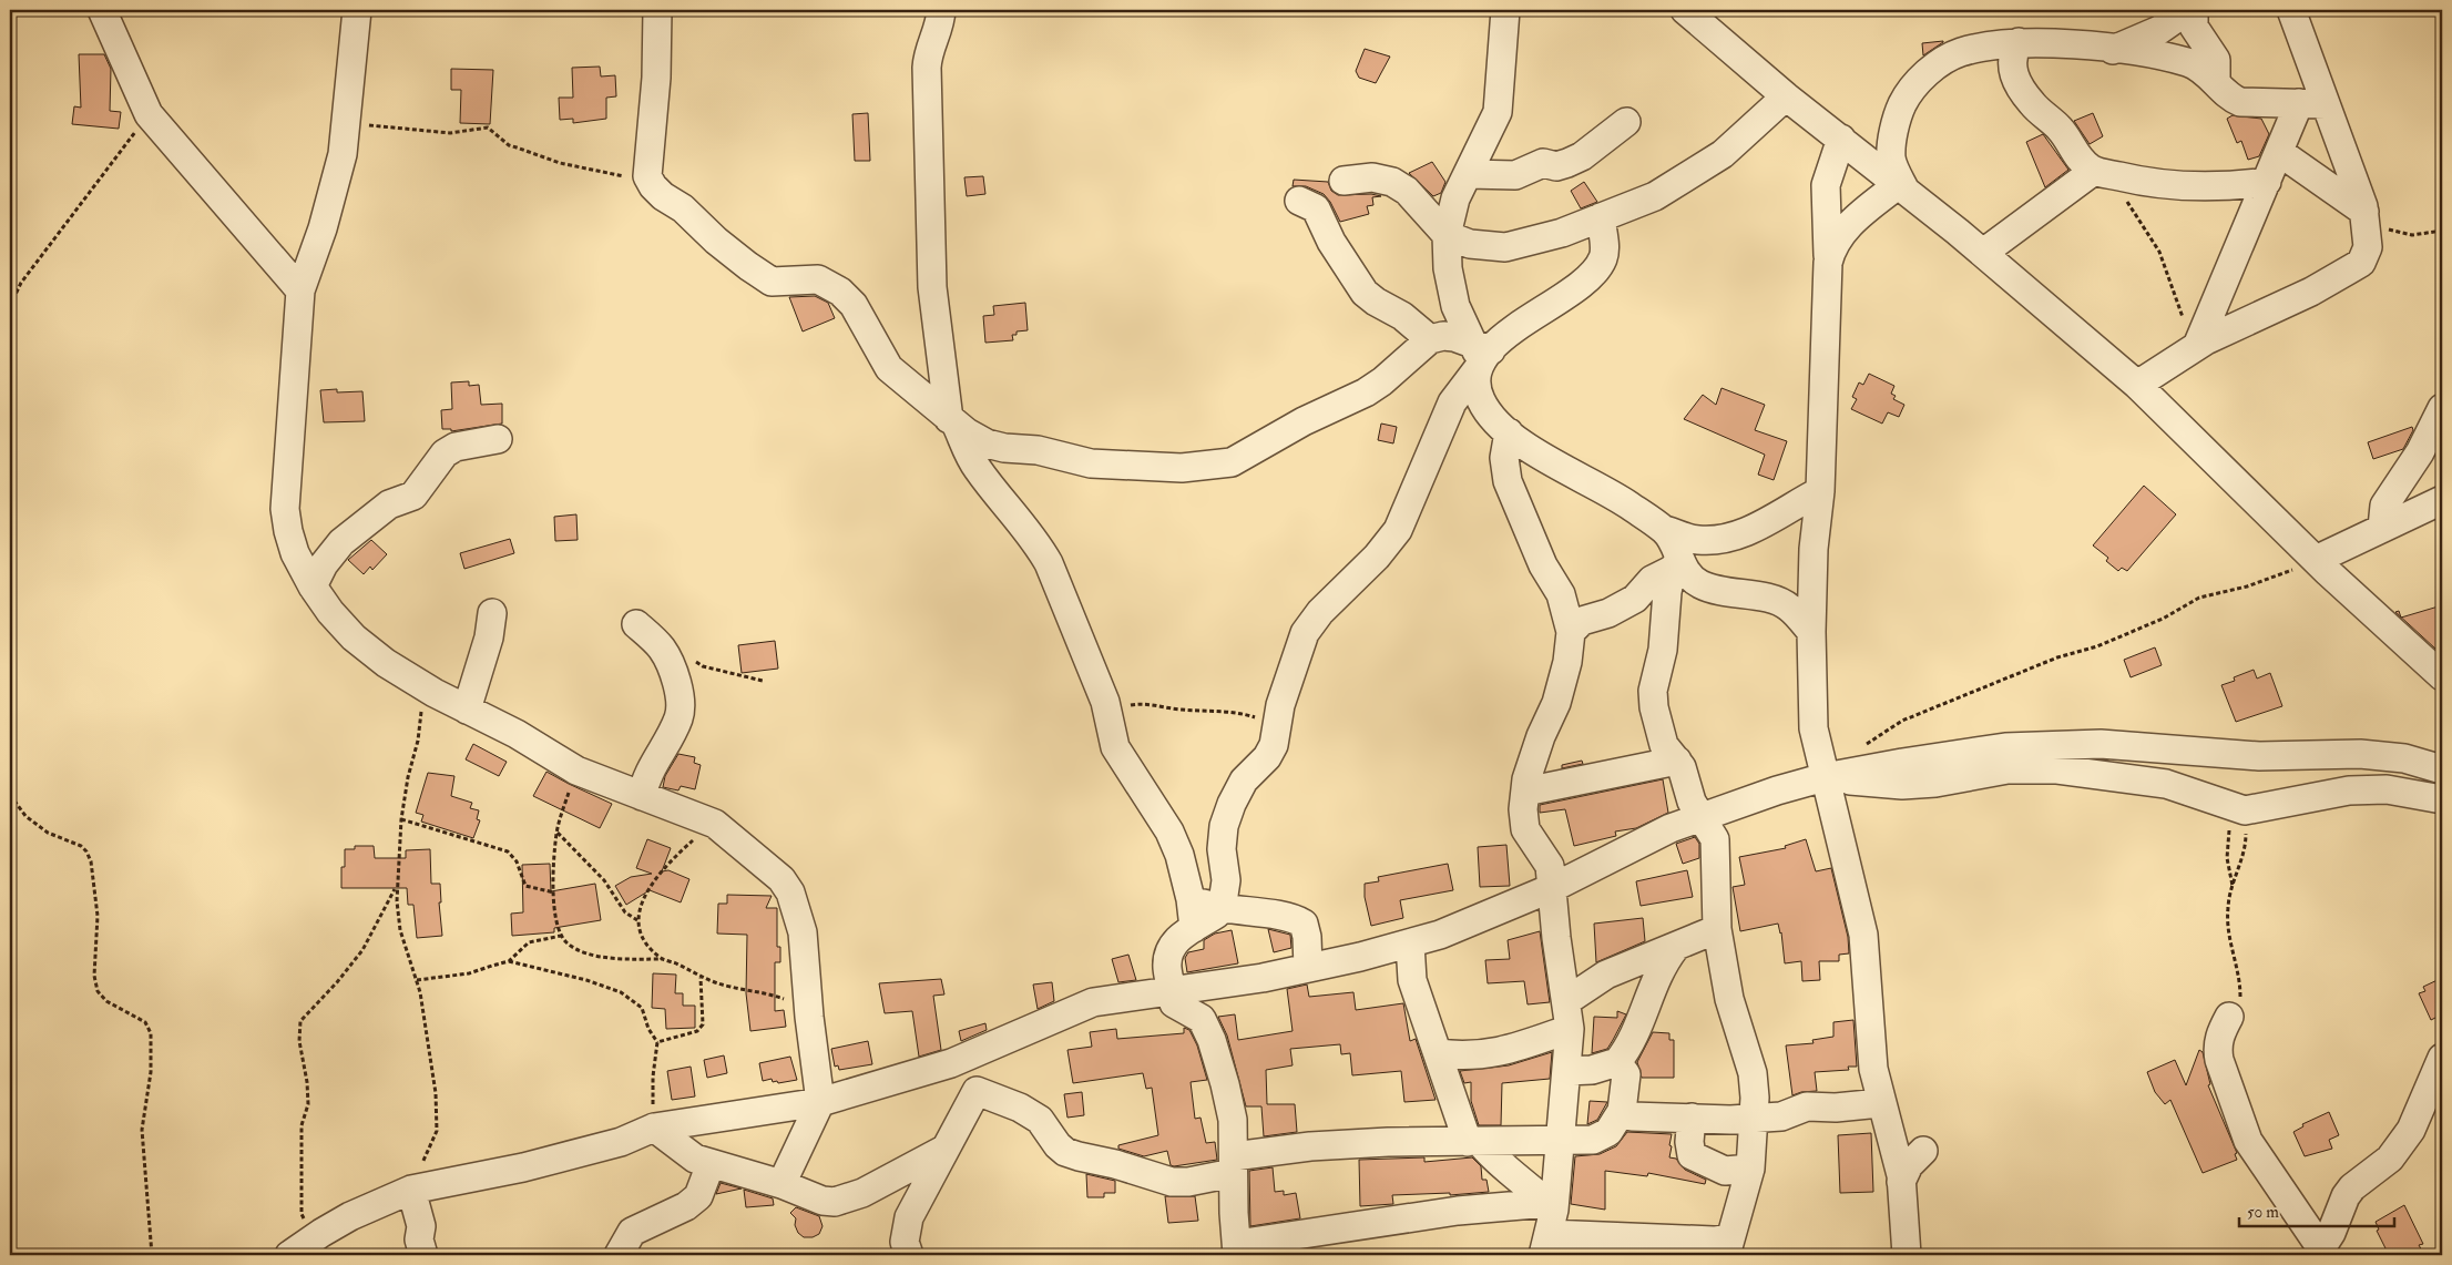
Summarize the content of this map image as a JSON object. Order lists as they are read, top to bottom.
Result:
{
  "scale_bar": "50 m"
}
